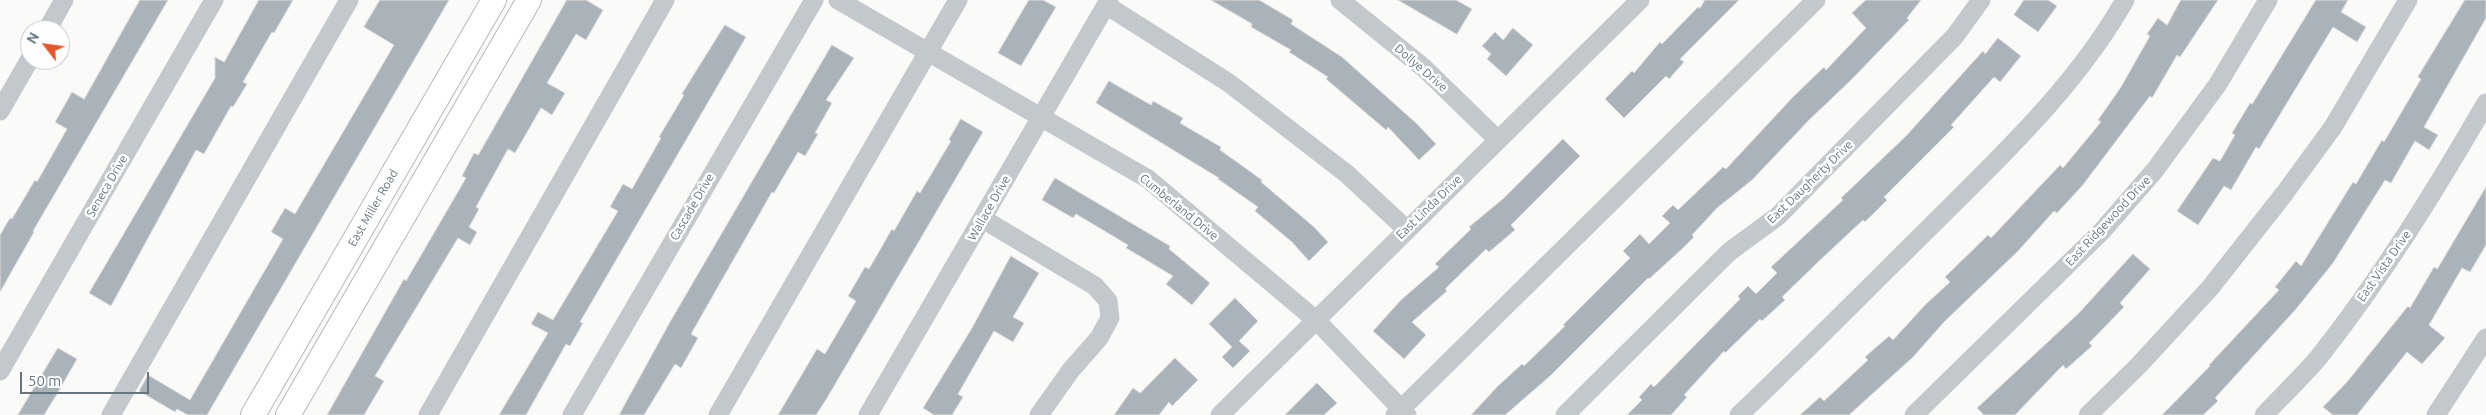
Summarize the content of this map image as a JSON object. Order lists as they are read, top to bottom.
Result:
{
  "streets": {
    "main road": ["East Miller Road"],
    "street": [
      "Dollye Drive",
      "East Daugherty Drive",
      "Seneca Drive",
      "Cascade Drive",
      "Cumberland Drive",
      "East Linda Drive",
      "Wallace Drive",
      "East Ridgewood Drive",
      "East Vista Drive"
    ]
  },
  "crossings": [
    ["Dollye Drive", "East Linda Drive"],
    ["Cumberland Drive", "East Linda Drive"],
    ["Cumberland Drive", "Wallace Drive"]
  ],
  "scale_bar": "50 m",
  "north": "top left"
}
